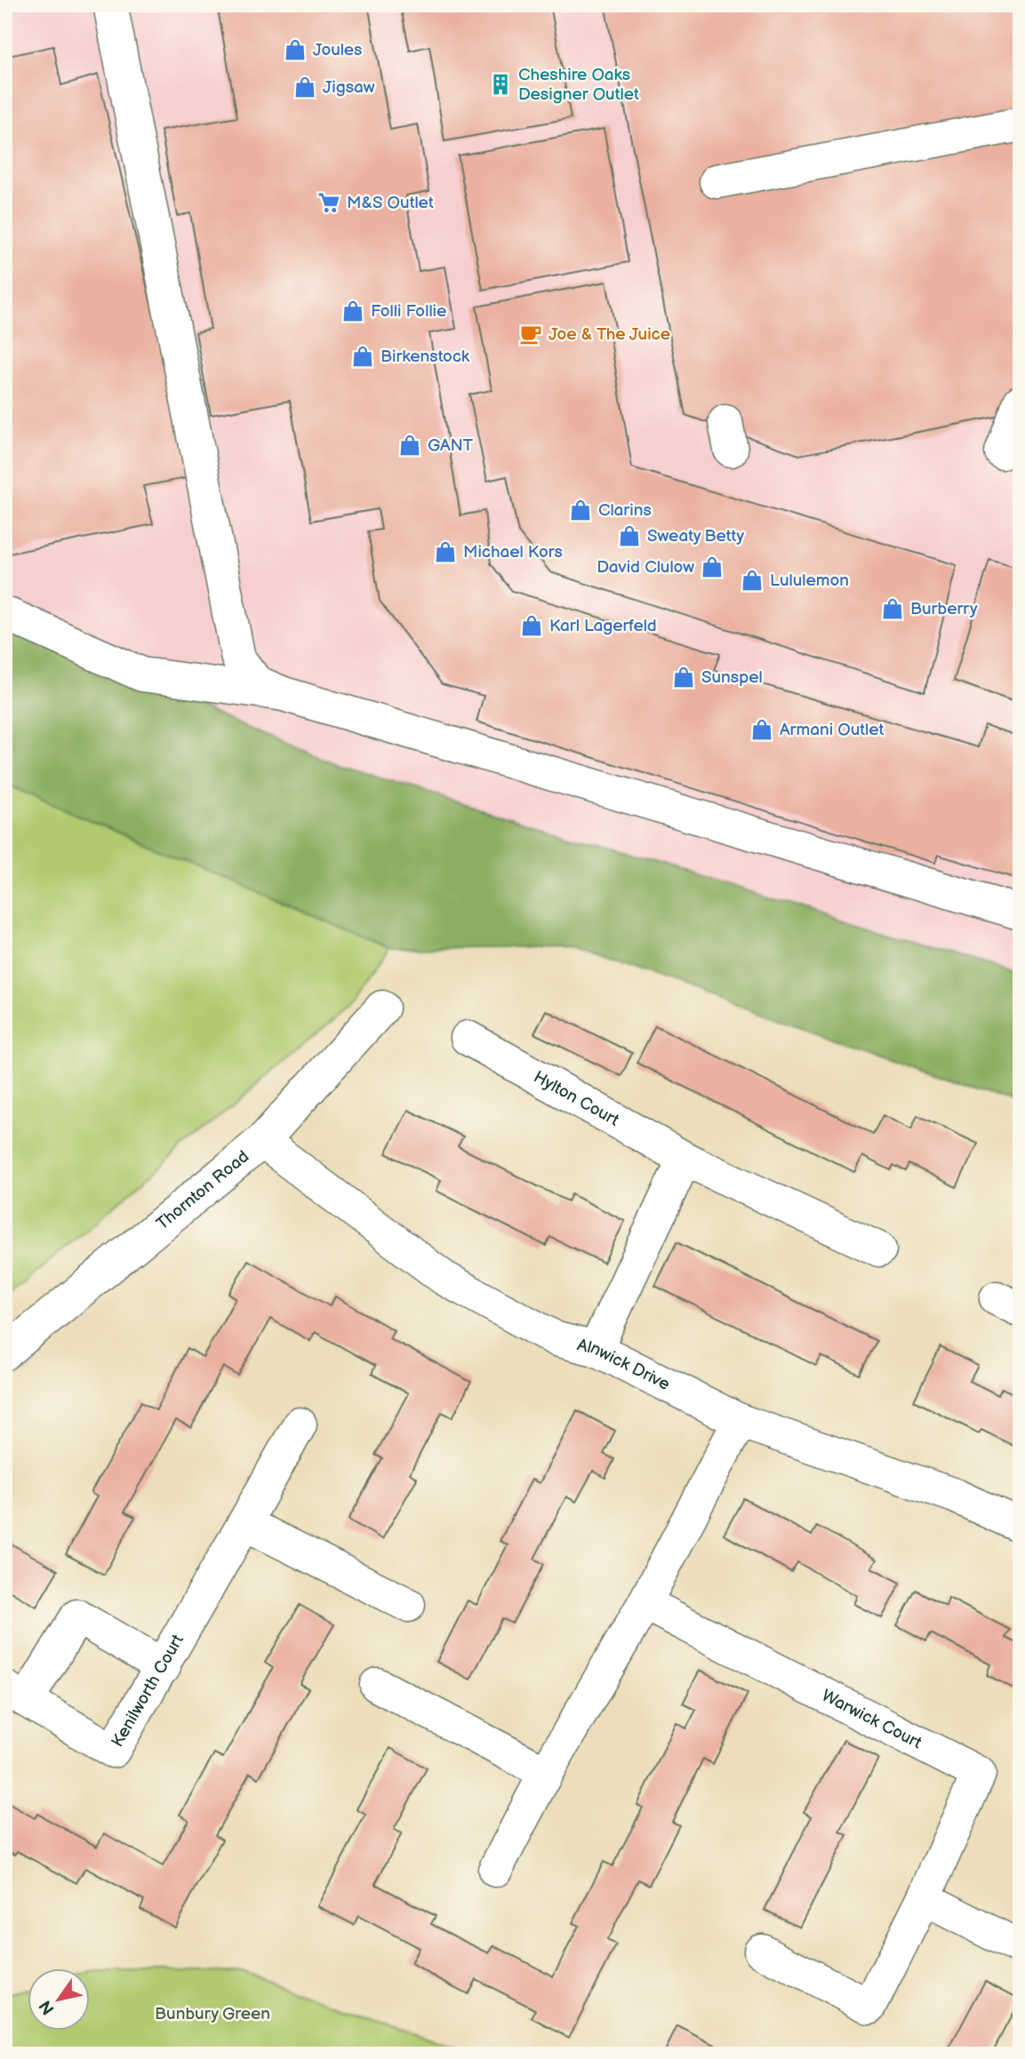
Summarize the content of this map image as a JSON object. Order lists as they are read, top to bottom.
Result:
{
  "streets": {
    "street": [
      "Hylton Court",
      "Thornton Road",
      "Alnwick Drive",
      "Kenilworth Court",
      "Warwick Court"
    ]
  },
  "crossings": [
    ["Thornton Road", "Alnwick Drive"]
  ],
  "parks": ["Bunbury Green"],
  "places": {
    "shop": [
      "Joules",
      "Jigsaw",
      "Folli Follie",
      "Birkenstock",
      "GANT",
      "Clarins",
      "Sweaty Betty",
      "Michael Kors",
      "David Clulow",
      "Lululemon",
      "Burberry",
      "Karl Lagerfeld",
      "Sunspel",
      "Armani Outlet"
    ],
    "building": ["Cheshire Oaks Designer Outlet"],
    "supermarket": ["M&S Outlet"],
    "cafe": ["Joe & The Juice"]
  },
  "north": "bottom left"
}
